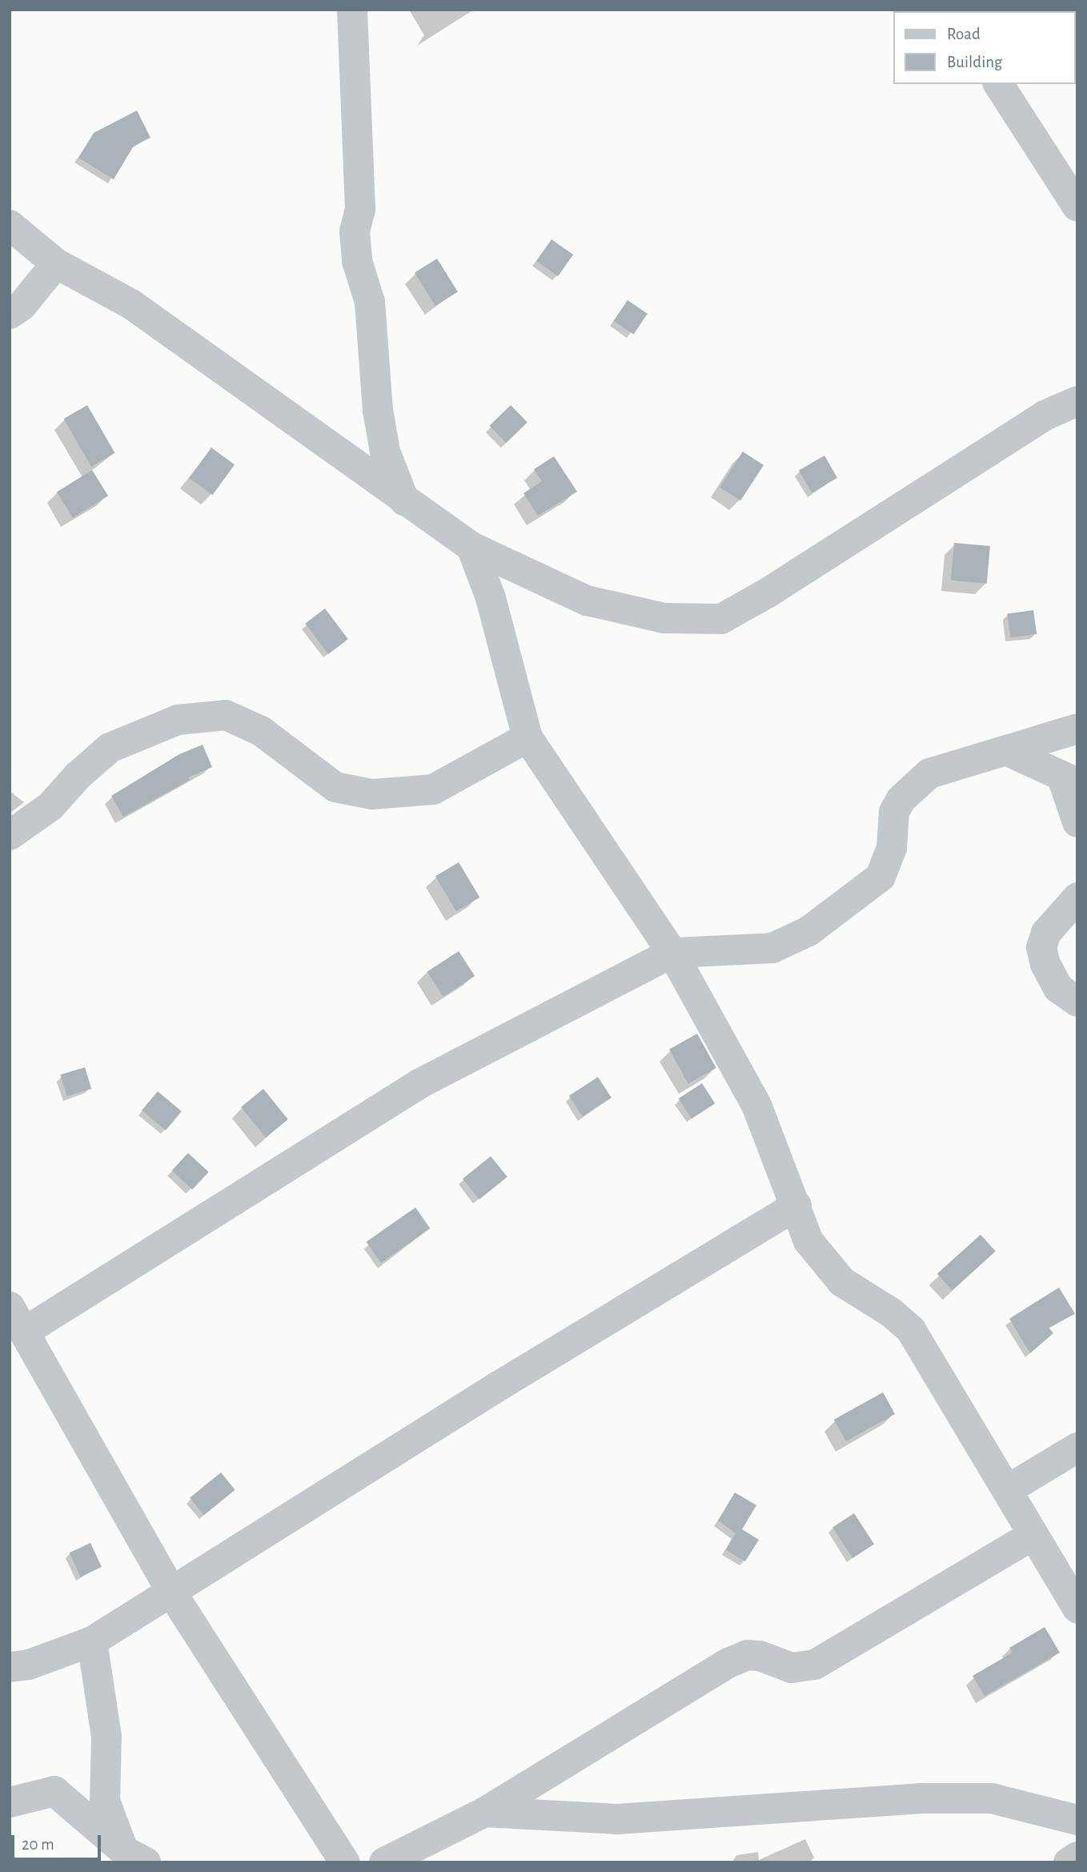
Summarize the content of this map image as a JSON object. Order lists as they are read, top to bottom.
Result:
{
  "legend": ["Road", "Building"],
  "scale_bar": "20 m"
}
